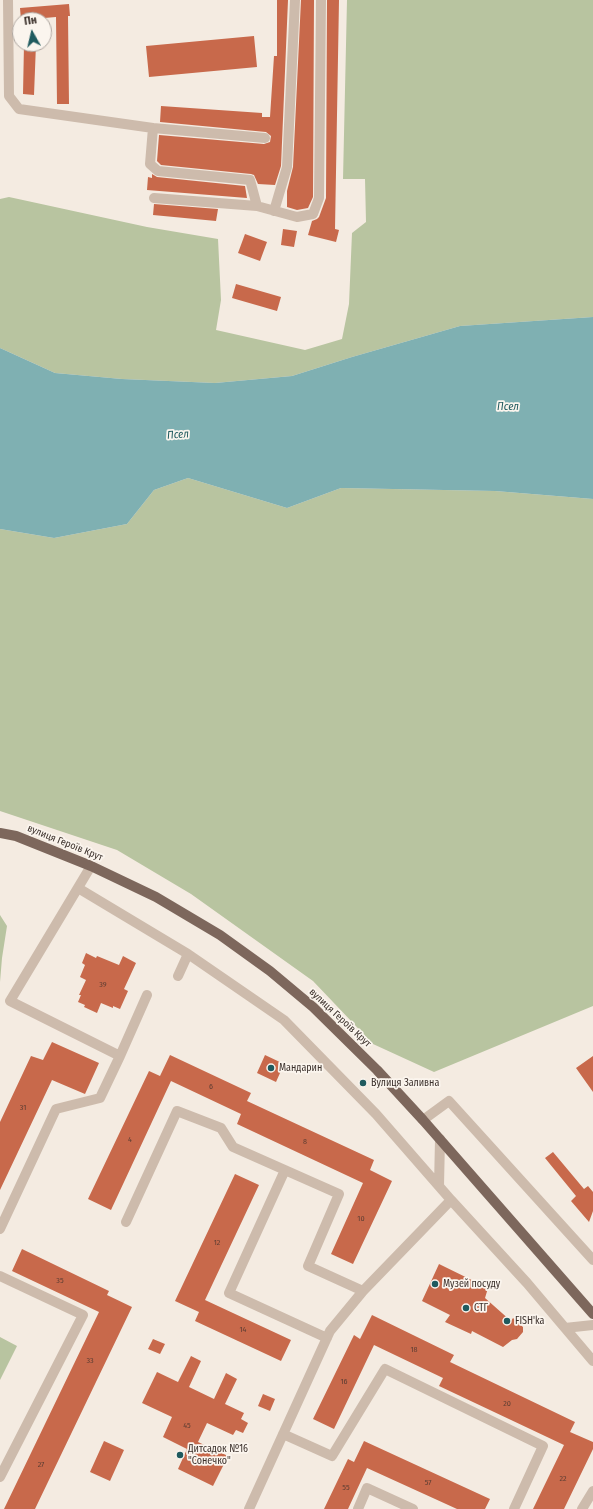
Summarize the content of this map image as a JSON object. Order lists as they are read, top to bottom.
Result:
{
  "streets": {
    "main road": ["вулиця Героїв Крут"]
  },
  "water": ["Псел"],
  "places": [
    "Мандарин",
    "Вулиця Заливна",
    "Музей посуду",
    "СТГ",
    "FISH'ka",
    "Дитсадок №16 \"Сонечко\""
  ],
  "house_numbers": [
    "39",
    "6",
    "31",
    "4",
    "8",
    "10",
    "12",
    "35",
    "14",
    "18",
    "33",
    "16",
    "20",
    "45",
    "27",
    "22",
    "57",
    "55"
  ],
  "north": "top"
}
